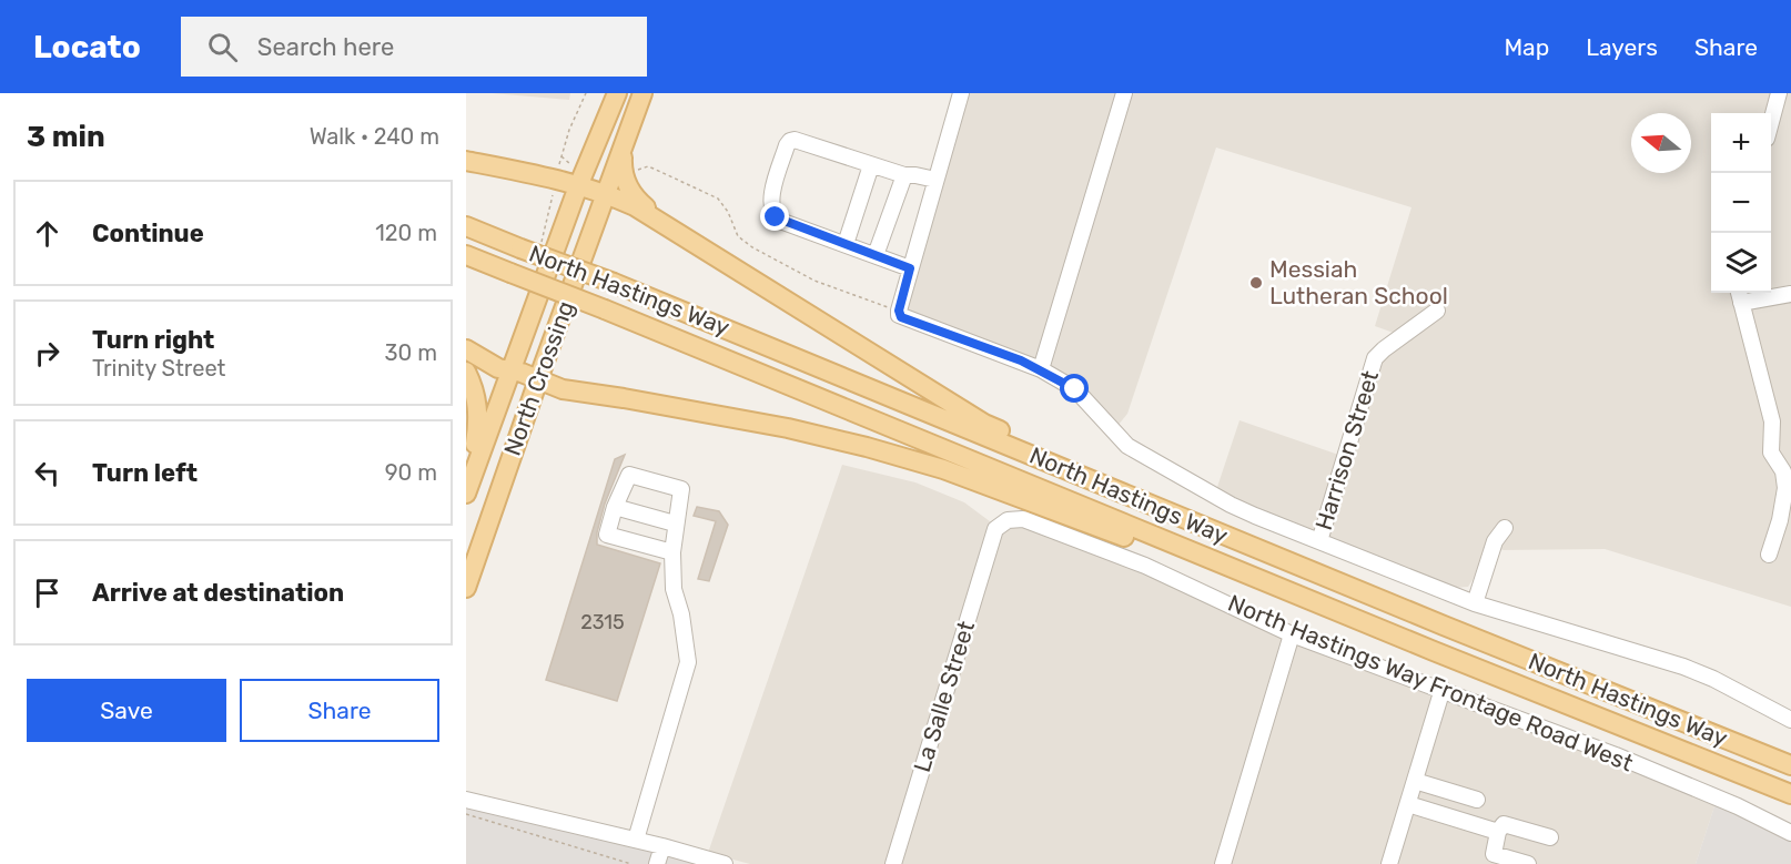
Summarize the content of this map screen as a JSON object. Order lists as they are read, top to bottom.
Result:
{
  "streets": {
    "main road": ["North Hastings Way", "North Crossing"],
    "street": ["Harrison Street", "North Hastings Way Frontage Road West", "La Salle Street"]
  },
  "crossings": [
    ["North Hastings Way Frontage Road West", "La Salle Street"]
  ],
  "places": ["Messiah Lutheran School"],
  "house_numbers": ["2315"],
  "north": "left",
  "page": {
    "header": "Locato",
    "search": "Search here",
    "nav": ["Map", "Layers", "Share"],
    "heading": ["3 min", "Walk · 240 m"],
    "map_buttons": ["+", "−"],
    "list": [
      ["Continue", "120 m"],
      ["Turn right", "Trinity Street", "30 m"],
      ["Turn left", "90 m"],
      "Arrive at destination"
    ],
    "buttons": ["Save", "Share"]
  }
}
